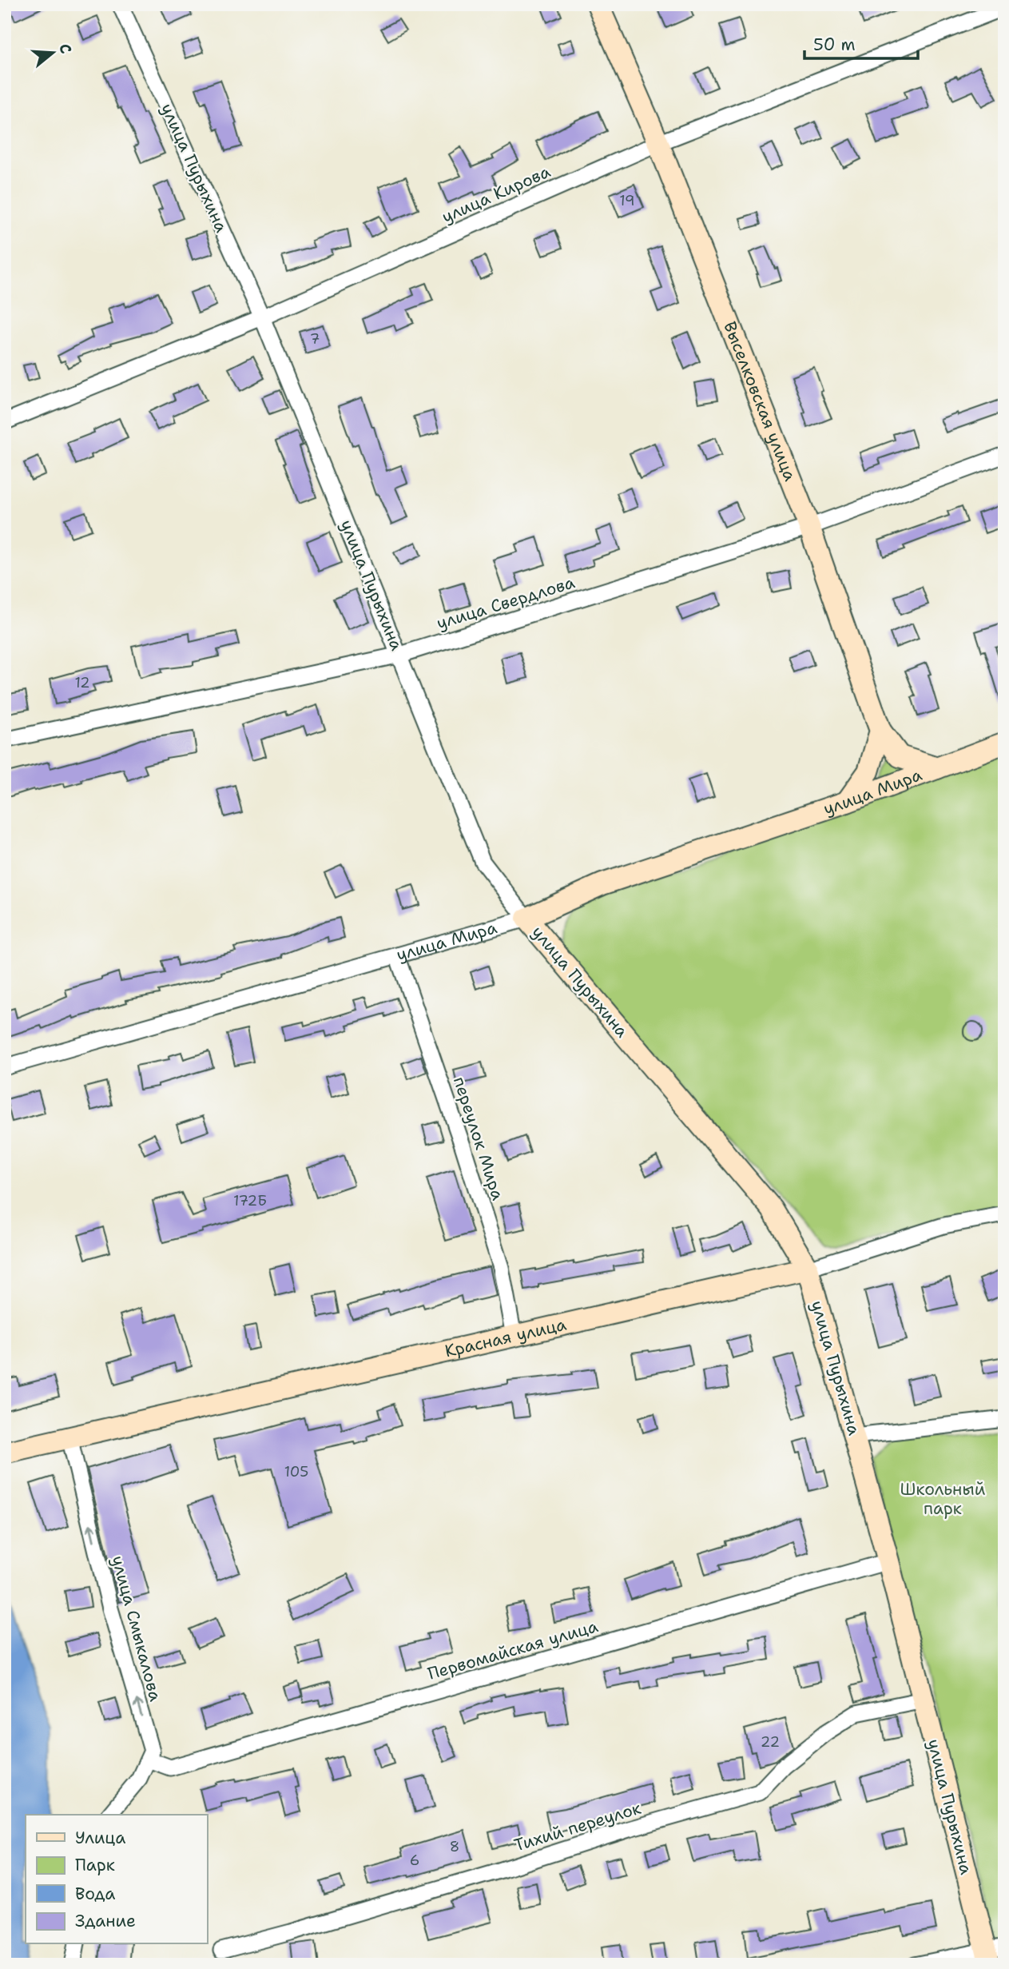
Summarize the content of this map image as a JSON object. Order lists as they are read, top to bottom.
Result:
{
  "streets": {
    "street": [
      "улица Пурыхина",
      "улица Кирова",
      "Выселковская улица",
      "улица Свердлова",
      "улица Мира",
      "переулок Мира",
      "Красная улица",
      "улица Смыкалова",
      "Первомайская улица",
      "Тихий переулок"
    ]
  },
  "crossings": [
    ["улица Пурыхина", "улица Кирова"],
    ["улица Пурыхина", "улица Свердлова"],
    ["улица Пурыхина", "улица Мира"],
    ["улица Пурыхина", "Красная улица"],
    ["улица Пурыхина", "Первомайская улица"],
    ["улица Пурыхина", "Тихий переулок"],
    ["улица Кирова", "Выселковская улица"],
    ["Выселковская улица", "улица Свердлова"],
    ["Выселковская улица", "улица Мира"],
    ["улица Мира", "переулок Мира"],
    ["переулок Мира", "Красная улица"],
    ["Красная улица", "улица Смыкалова"],
    ["улица Смыкалова", "Первомайская улица"]
  ],
  "one_way": ["улица Смыкалова"],
  "parks": ["Школьный парк"],
  "house_numbers": [
    "19",
    "7",
    "12",
    "172Б",
    "105",
    "22",
    "8",
    "6"
  ],
  "legend": [
    "Улица",
    "Парк",
    "Вода",
    "Здание"
  ],
  "scale_bar": "50 m",
  "north": "right"
}
